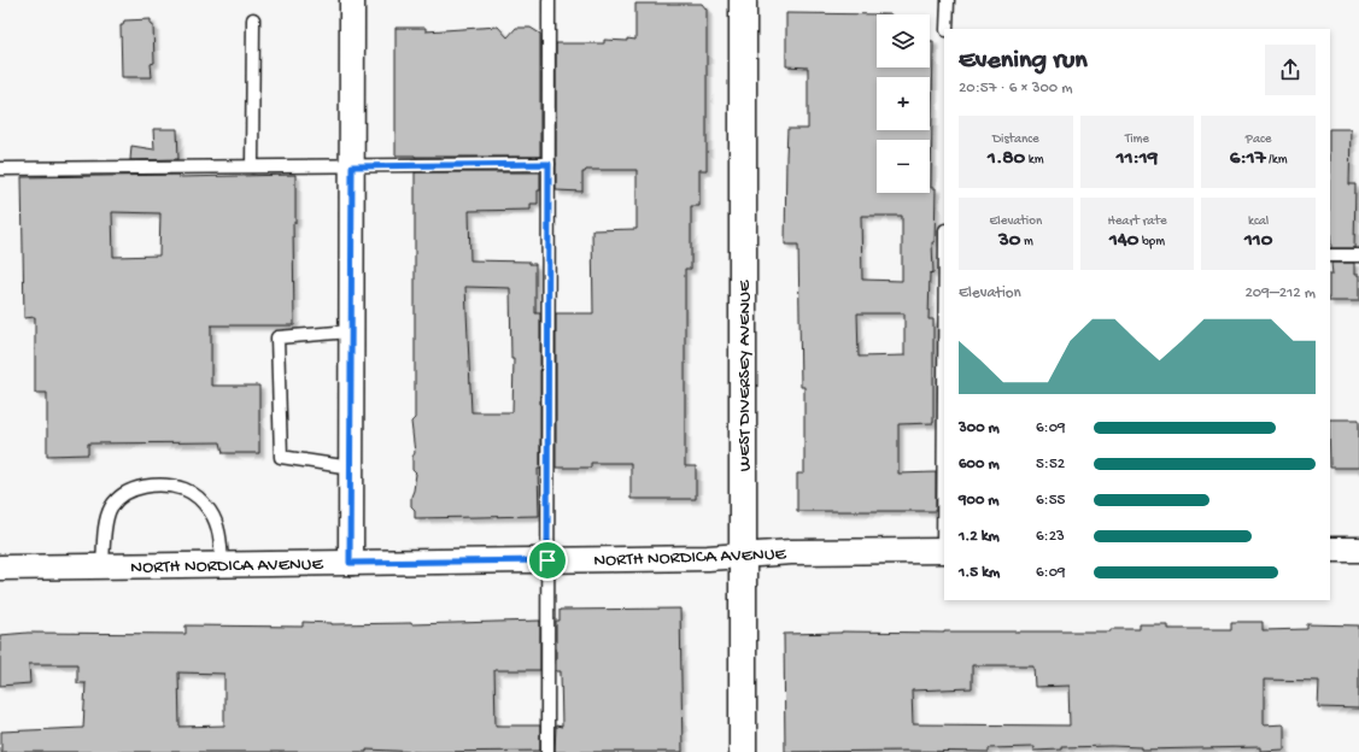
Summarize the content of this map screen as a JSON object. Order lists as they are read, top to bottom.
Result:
{
  "streets": {
    "main road": ["WEST DIVERSEY AVENUE"],
    "street": ["NORTH NORDICA AVENUE"]
  },
  "crossings": [
    ["WEST DIVERSEY AVENUE", "NORTH NORDICA AVENUE"]
  ],
  "page": {
    "map_buttons": ["+", "−"],
    "heading": ["Evening run", "20:57 · 6 × 300 m"],
    "stats": [
      ["Distance", "1.80 km"],
      ["Time", "11:19"],
      ["Pace", "6:17 /km"],
      ["Elevation", "30 m"],
      ["Heart rate", "140 bpm"],
      ["kcal", "110"]
    ],
    "chart": ["Elevation", "209–212 m"],
    "list": [
      {
        "name": "300 m",
        "note": "6:09"
      },
      {
        "name": "600 m",
        "note": "5:52"
      },
      {
        "name": "900 m",
        "note": "6:55"
      },
      {
        "name": "1.2 km",
        "note": "6:23"
      },
      {
        "name": "1.5 km",
        "note": "6:09"
      }
    ]
  }
}
